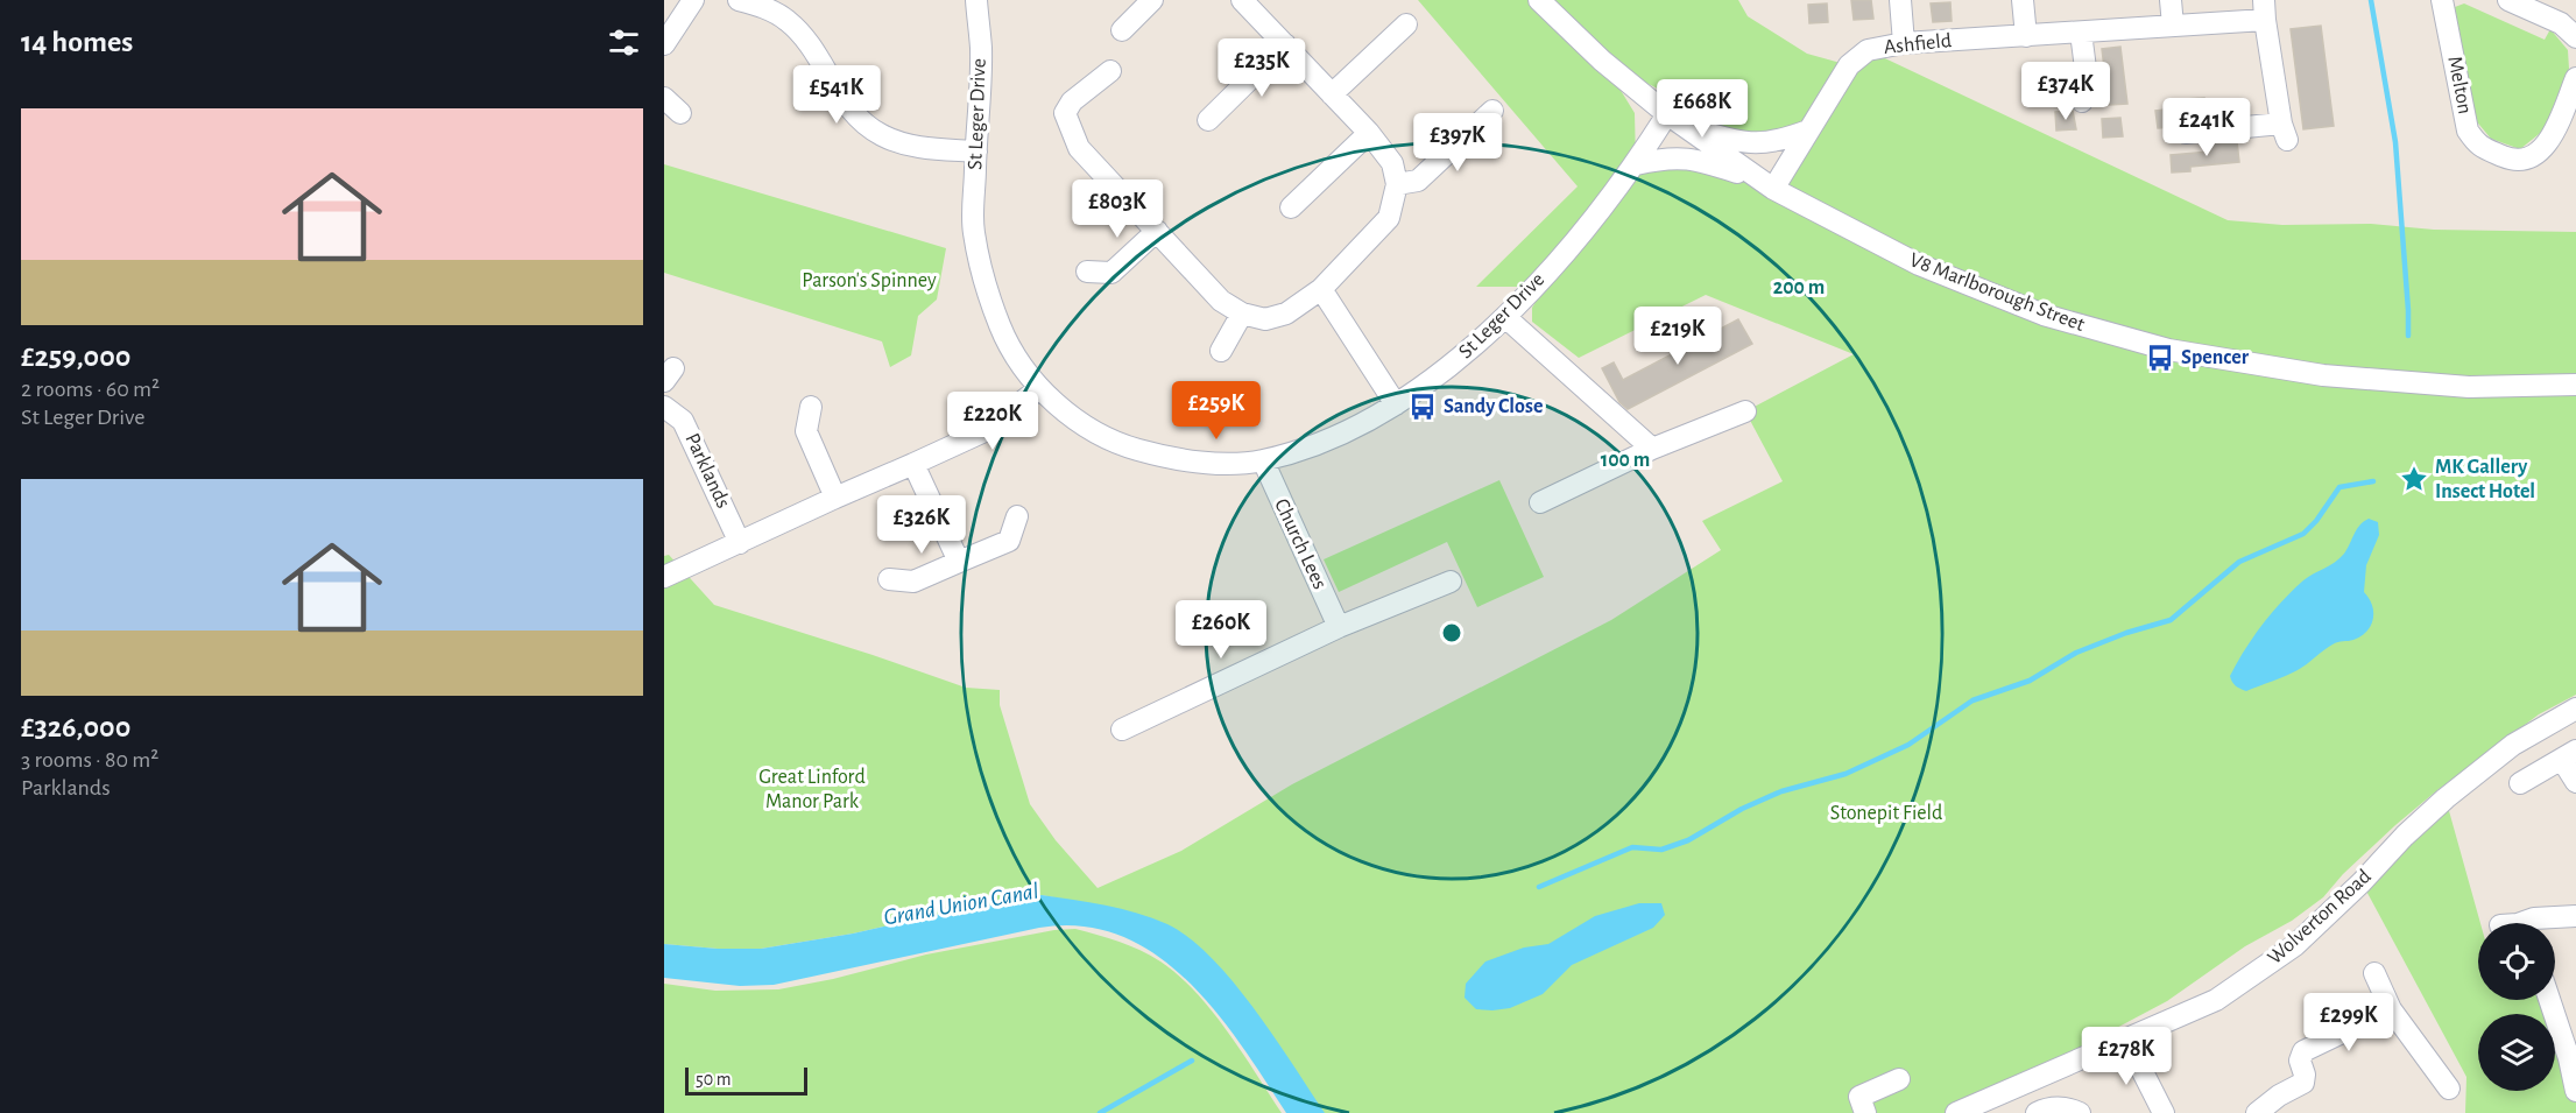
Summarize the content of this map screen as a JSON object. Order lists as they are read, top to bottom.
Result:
{
  "streets": {
    "street": [
      "Ashfield",
      "Melton",
      "St Leger Drive",
      "V8 Marlborough Street",
      "Parklands",
      "Church Lees",
      "Wolverton Road"
    ]
  },
  "crossings": [
    ["Ashfield", "V8 Marlborough Street"],
    ["St Leger Drive", "V8 Marlborough Street"],
    ["St Leger Drive", "Church Lees"]
  ],
  "water": ["Grand Union Canal"],
  "parks": ["Parson's Spinney", "Great Linford Manor Park", "Stonepit Field"],
  "places": {
    "bus stop": ["Spencer", "Sandy Close"],
    "place": ["MK Gallery Insect Hotel"]
  },
  "scale_bar": "50 m",
  "page": {
    "heading": "14 homes",
    "price": [
      "£235K",
      "£374K",
      "£541K",
      "£668K",
      "£241K",
      "£397K",
      "£803K",
      "£219K",
      "£259K",
      "£220K",
      "£326K",
      "£260K",
      "£299K",
      "£278K"
    ],
    "list": [
      {
        "name": "£259,000",
        "note": "2 rooms · 60 m² · St Leger Drive"
      },
      {
        "name": "£326,000",
        "note": "3 rooms · 80 m² · Parklands"
      }
    ],
    "scale": "50 m"
  },
  "rings": ["200 m", "100 m"]
}
